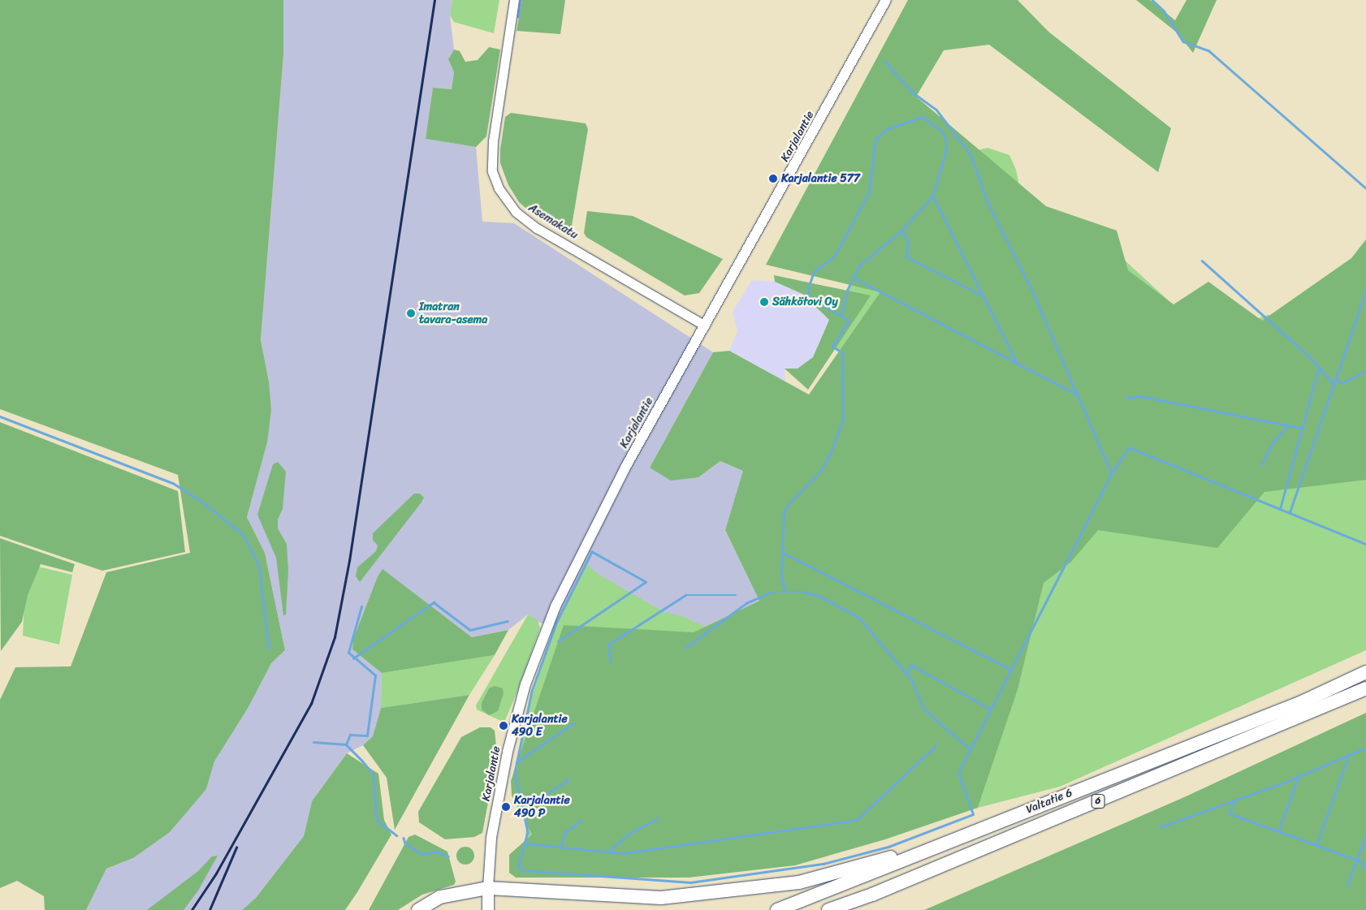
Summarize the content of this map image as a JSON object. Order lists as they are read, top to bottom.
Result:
{
  "streets": {
    "highway": ["Valtatie 6", "6"],
    "main road": ["Karjalantie"],
    "street": ["Asemakatu"]
  },
  "crossings": [
    ["Karjalantie", "Asemakatu"]
  ],
  "places": [
    "Karjalantie 577",
    "Sähkötovi Oy",
    "Imatran tavara-asema",
    "Karjalantie 490 E",
    "Karjalantie 490 P"
  ]
}
